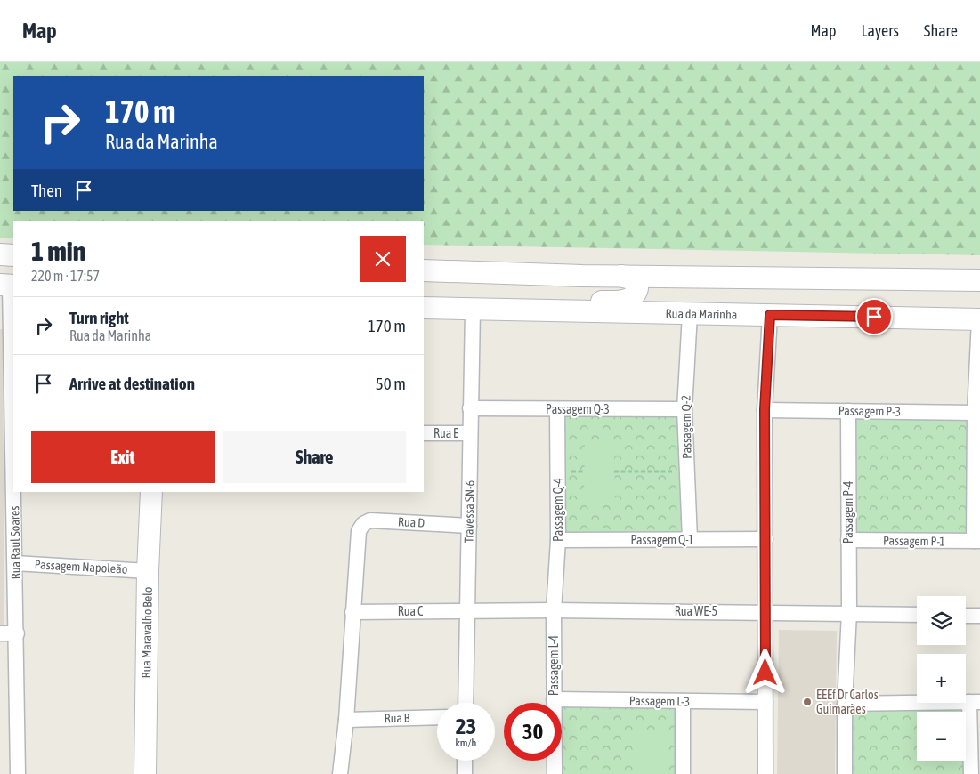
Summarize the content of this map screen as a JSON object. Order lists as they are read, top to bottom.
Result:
{
  "streets": {
    "main road": ["Rua da Marinha", "Rua Maravalho Belo"],
    "street": [
      "Passagem Q-3",
      "Passagem P-3",
      "Passagem Q-2",
      "Rua E",
      "Passagem Q-4",
      "Travessa SN-6",
      "Passagem P-4",
      "Rua D",
      "Passagem Q-1",
      "Passagem P-1",
      "Rua Raul Soares",
      "Passagem Napoleão",
      "Rua C",
      "Rua WE-5",
      "Passagem L-4",
      "Passagem L-3",
      "Rua B"
    ]
  },
  "crossings": [
    ["Rua da Marinha", "Passagem Q-2"],
    ["Rua da Marinha", "Travessa SN-6"],
    ["Passagem Q-3", "Passagem Q-2"],
    ["Passagem Q-3", "Passagem Q-4"],
    ["Passagem Q-3", "Travessa SN-6"],
    ["Passagem P-3", "Passagem P-4"],
    ["Passagem Q-2", "Passagem Q-1"],
    ["Rua E", "Travessa SN-6"],
    ["Passagem Q-4", "Passagem Q-1"],
    ["Passagem Q-4", "Rua WE-5"],
    ["Passagem Q-4", "Passagem L-4"],
    ["Travessa SN-6", "Rua D"],
    ["Travessa SN-6", "Rua C"],
    ["Travessa SN-6", "Rua WE-5"],
    ["Passagem P-4", "Passagem P-1"],
    ["Passagem P-4", "Rua WE-5"],
    ["Rua D", "Rua C"],
    ["Rua Raul Soares", "Passagem Napoleão"],
    ["Passagem Napoleão", "Rua Maravalho Belo"],
    ["Rua C", "Rua WE-5"],
    ["Rua WE-5", "Passagem L-4"],
    ["Passagem L-4", "Passagem L-3"]
  ],
  "places": ["EEEf Dr Carlos Guimarães"],
  "page": {
    "header": "Map",
    "nav": ["Map", "Layers", "Share"],
    "turn": ["170 m", "Rua da Marinha"],
    "then": "Then",
    "heading": ["1 min", "220 m · 17:57"],
    "list": [
      {
        "name": "Turn right",
        "note": "Rua da Marinha",
        "value": "170 m"
      },
      {
        "name": "Arrive at destination",
        "value": "50 m"
      }
    ],
    "buttons": ["Exit", "Share"],
    "map_buttons": ["+", "−"],
    "speed": "23 km/h",
    "limit": "30"
  }
}
